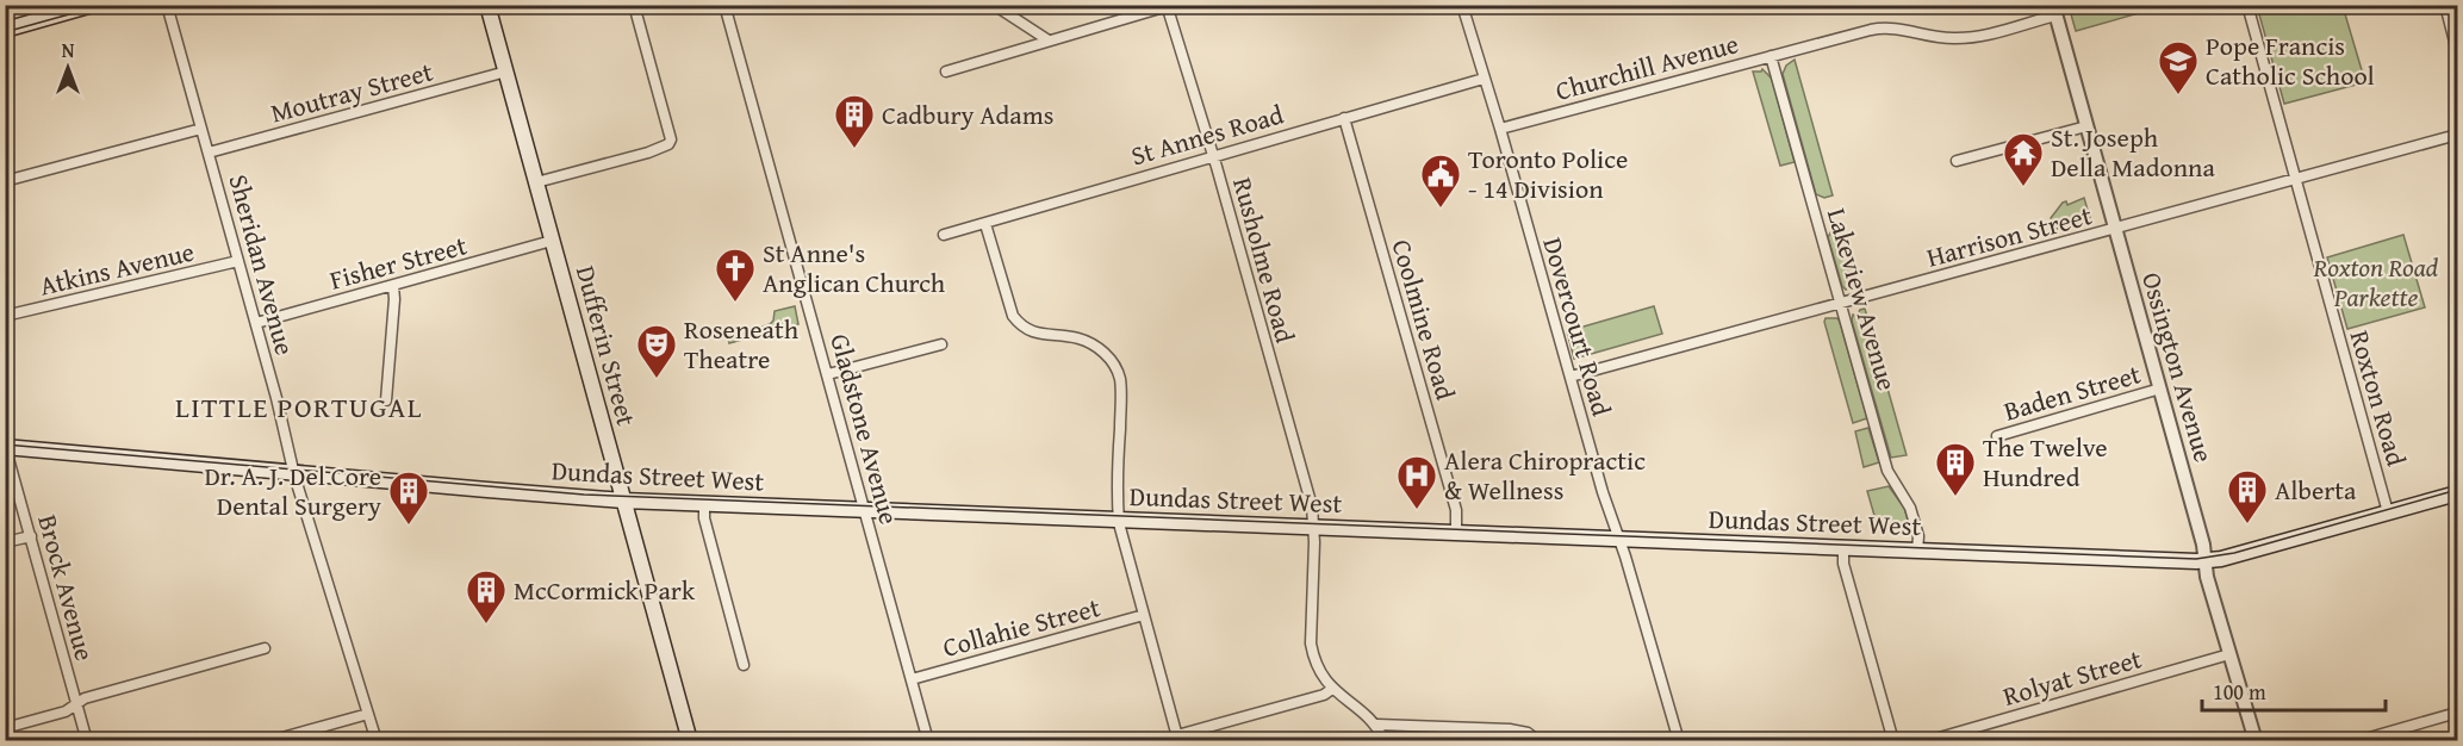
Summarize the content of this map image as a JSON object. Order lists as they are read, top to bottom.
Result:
{
  "streets": {
    "main road": ["Dufferin Street", "Dundas Street West"],
    "street": [
      "Churchill Avenue",
      "Moutray Street",
      "St Annes Road",
      "Harrison Street",
      "Rusholme Road",
      "Fisher Street",
      "Sheridan Avenue",
      "Atkins Avenue",
      "Lakeview Avenue",
      "Coolmine Road",
      "Dovercourt Road",
      "Ossington Avenue",
      "Baden Street",
      "Roxton Road",
      "Gladstone Avenue",
      "Brock Avenue",
      "Collahie Street",
      "Rolyat Street"
    ]
  },
  "crossings": [
    ["Churchill Avenue", "Lakeview Avenue"],
    ["Churchill Avenue", "Dovercourt Road"],
    ["Churchill Avenue", "Ossington Avenue"],
    ["Moutray Street", "Sheridan Avenue"],
    ["Moutray Street", "Dufferin Street"],
    ["St Annes Road", "Rusholme Road"],
    ["St Annes Road", "Coolmine Road"],
    ["St Annes Road", "Dovercourt Road"],
    ["Harrison Street", "Lakeview Avenue"],
    ["Harrison Street", "Dovercourt Road"],
    ["Harrison Street", "Ossington Avenue"],
    ["Harrison Street", "Roxton Road"],
    ["Rusholme Road", "Dundas Street West"],
    ["Fisher Street", "Sheridan Avenue"],
    ["Fisher Street", "Dufferin Street"],
    ["Sheridan Avenue", "Atkins Avenue"],
    ["Sheridan Avenue", "Dundas Street West"],
    ["Lakeview Avenue", "Dundas Street West"],
    ["Coolmine Road", "Dundas Street West"],
    ["Dovercourt Road", "Dundas Street West"],
    ["Dufferin Street", "Dundas Street West"],
    ["Ossington Avenue", "Baden Street"],
    ["Ossington Avenue", "Dundas Street West"],
    ["Ossington Avenue", "Rolyat Street"],
    ["Roxton Road", "Dundas Street West"],
    ["Gladstone Avenue", "Dundas Street West"],
    ["Gladstone Avenue", "Collahie Street"],
    ["Dundas Street West", "Brock Avenue"]
  ],
  "districts": ["LITTLE PORTUGAL"],
  "parks": ["Roxton Road Parkette"],
  "places": {
    "school or university": ["Pope Francis Catholic School"],
    "building": [
      "Cadbury Adams",
      "The Twelve Hundred",
      "Alberta",
      "Dr. A. J. Del Core Dental Surgery",
      "McCormick Park"
    ],
    "temple": ["St. Joseph Della Madonna"],
    "public building": ["Toronto Police - 14 Division"],
    "church": ["St Anne's Anglican Church"],
    "theatre": ["Roseneath Theatre"],
    "hospital": ["Alera Chiropractic & Wellness"]
  },
  "scale_bar": "100 m",
  "north": "top"
}
